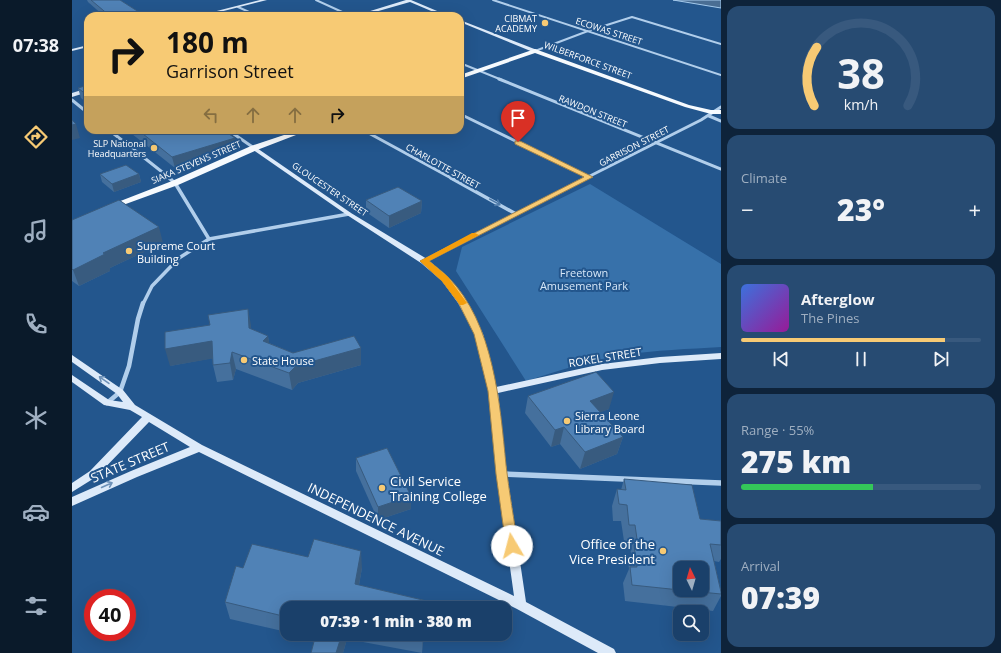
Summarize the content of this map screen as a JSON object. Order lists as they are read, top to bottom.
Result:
{
  "streets": {
    "main road": [
      "WILBERFORCE STREET",
      "SIAKA STEVENS STREET",
      "GLOUCESTER STREET",
      "ROKEL STREET",
      "STATE STREET",
      "INDEPENDENCE AVENUE"
    ],
    "street": [
      "ECOWAS STREET",
      "RAWDON STREET",
      "GARRISON STREET",
      "CHARLOTTE STREET"
    ]
  },
  "crossings": [
    ["WILBERFORCE STREET", "GARRISON STREET"],
    ["RAWDON STREET", "GARRISON STREET"],
    ["GARRISON STREET", "CHARLOTTE STREET"],
    ["GARRISON STREET", "GLOUCESTER STREET"],
    ["SIAKA STEVENS STREET", "GLOUCESTER STREET"],
    ["GLOUCESTER STREET", "ROKEL STREET"],
    ["GLOUCESTER STREET", "INDEPENDENCE AVENUE"],
    ["STATE STREET", "INDEPENDENCE AVENUE"]
  ],
  "one_way": ["CHARLOTTE STREET"],
  "parks": ["Freetown Amusement Park"],
  "places": [
    "CIBMAT ACADEMY",
    "SLP National Headquarters",
    "Supreme Court Building",
    "State House",
    "Sierra Leone Library Board",
    "Civil Service Training College",
    "Office of the Vice President"
  ],
  "north": "top",
  "page": {
    "tabs": "07:38",
    "turn": ["180 m", "Garrison Street"],
    "tile": [
      "Climate",
      ["Range · 55%", "275 km"],
      ["Arrival", "07:39"]
    ],
    "heat": ["−", "23°", "+"],
    "song": ["Afterglow", "The Pines"],
    "limit": "40",
    "trip": "07:39 · 1 min · 380 m",
    "gauge": ["38", "km/h"]
  }
}
